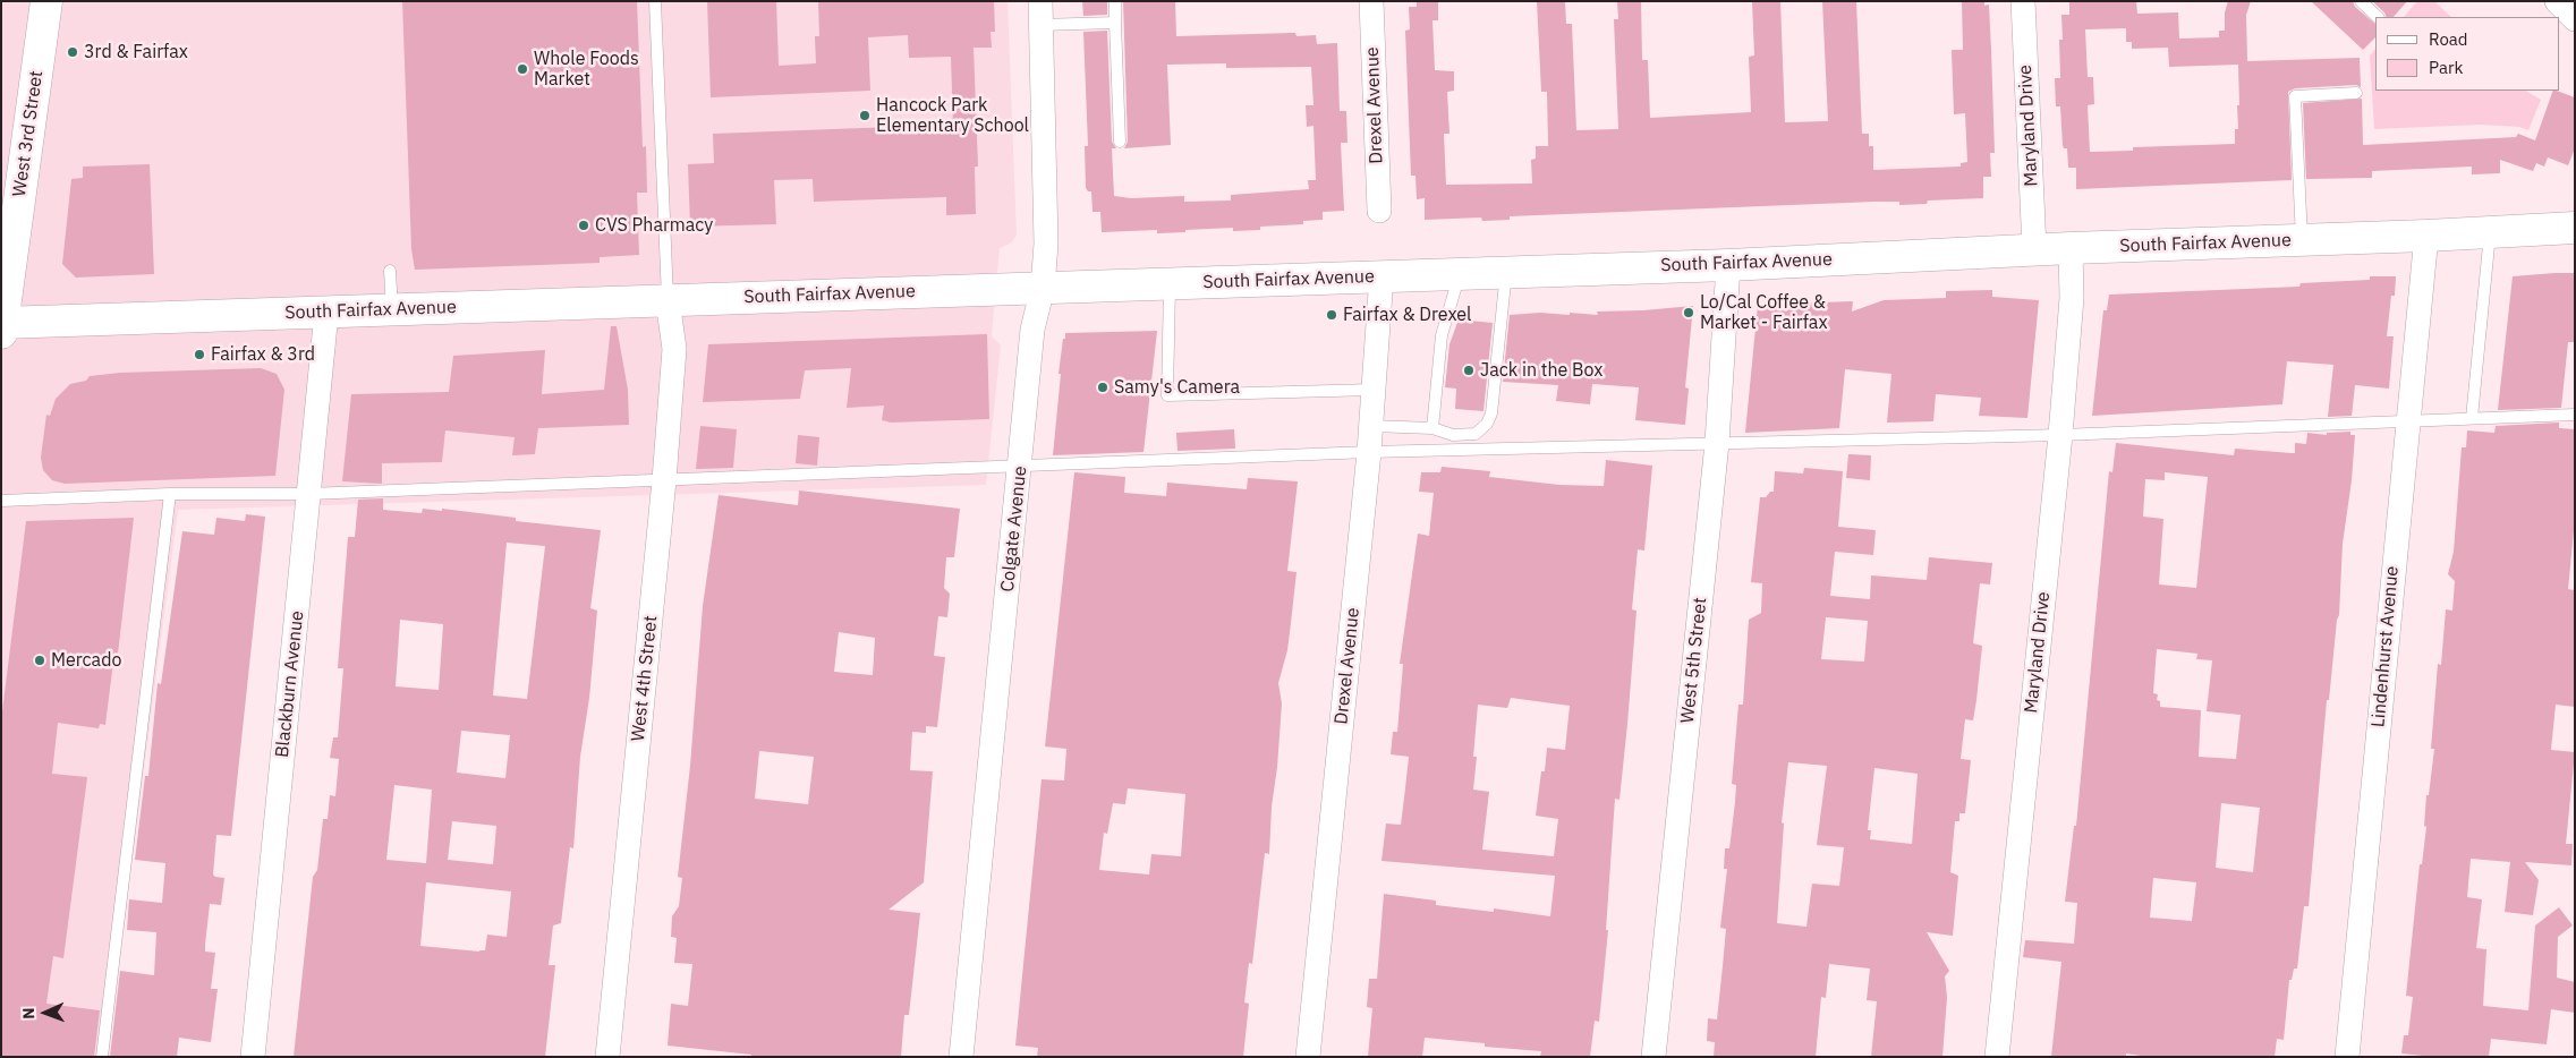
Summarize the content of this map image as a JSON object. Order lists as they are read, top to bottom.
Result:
{
  "streets": {
    "main road": ["West 3rd Street", "South Fairfax Avenue"],
    "street": [
      "Drexel Avenue",
      "Maryland Drive",
      "Colgate Avenue",
      "Lindenhurst Avenue",
      "West 5th Street",
      "West 4th Street",
      "Blackburn Avenue"
    ]
  },
  "crossings": [
    ["Drexel Avenue", "South Fairfax Avenue"],
    ["Maryland Drive", "South Fairfax Avenue"],
    ["West 3rd Street", "South Fairfax Avenue"],
    ["South Fairfax Avenue", "Colgate Avenue"],
    ["South Fairfax Avenue", "Lindenhurst Avenue"],
    ["South Fairfax Avenue", "West 5th Street"],
    ["South Fairfax Avenue", "West 4th Street"],
    ["South Fairfax Avenue", "Blackburn Avenue"]
  ],
  "places": [
    "3rd & Fairfax",
    "Whole Foods Market",
    "Hancock Park Elementary School",
    "CVS Pharmacy",
    "Lo/Cal Coffee & Market - Fairfax",
    "Fairfax & Drexel",
    "Fairfax & 3rd",
    "Jack in the Box",
    "Samy's Camera",
    "Mercado"
  ],
  "legend": ["Road", "Park"],
  "north": "left"
}
